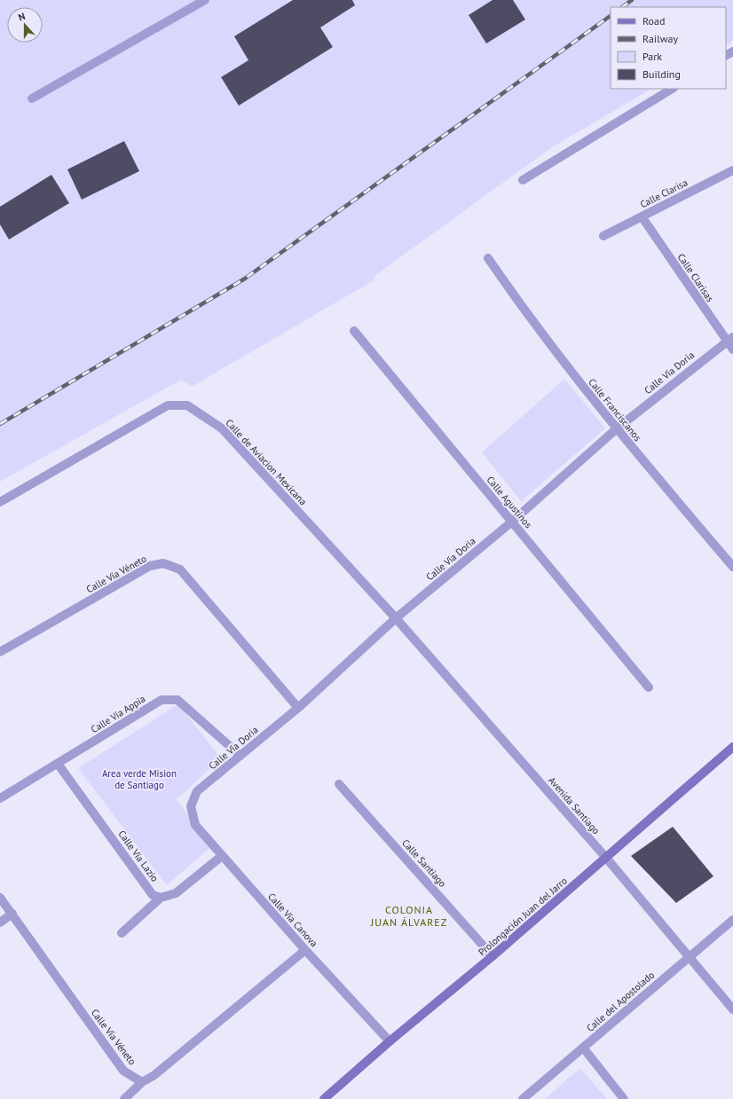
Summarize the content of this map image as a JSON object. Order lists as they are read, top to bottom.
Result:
{
  "streets": {
    "main road": ["Prolongación Juan del Jarro"],
    "street": [
      "Calle Clarisa",
      "Calle Clarisas",
      "Calle Vía Doria",
      "Calle Franciscanos",
      "Calle de Aviacion Mexicana",
      "Calle Agustinos",
      "Calle Vía Véneto",
      "Calle Vía Appia",
      "Avenida Santiago",
      "Calle Vía Lazio",
      "Calle Santiago",
      "Calle Vía Canova",
      "Calle del Apostolado"
    ]
  },
  "crossings": [
    ["Calle Clarisa", "Calle Clarisas"],
    ["Calle Clarisas", "Calle Vía Doria"],
    ["Calle Vía Doria", "Calle Franciscanos"],
    ["Calle Vía Doria", "Calle de Aviacion Mexicana"],
    ["Calle Vía Doria", "Calle Agustinos"],
    ["Calle Vía Doria", "Calle Vía Véneto"],
    ["Calle Vía Doria", "Calle Vía Appia"],
    ["Calle Vía Doria", "Avenida Santiago"],
    ["Calle Vía Doria", "Calle Vía Canova"],
    ["Calle de Aviacion Mexicana", "Avenida Santiago"],
    ["Calle Vía Appia", "Calle Vía Lazio"],
    ["Avenida Santiago", "Prolongación Juan del Jarro"],
    ["Avenida Santiago", "Calle del Apostolado"],
    ["Calle Santiago", "Prolongación Juan del Jarro"],
    ["Prolongación Juan del Jarro", "Calle Vía Canova"]
  ],
  "districts": ["COLONIA JUAN ÁLVAREZ"],
  "parks": ["Area verde Mision de Santiago"],
  "legend": [
    "Road",
    "Railway",
    "Park",
    "Building"
  ],
  "north": "top"
}
